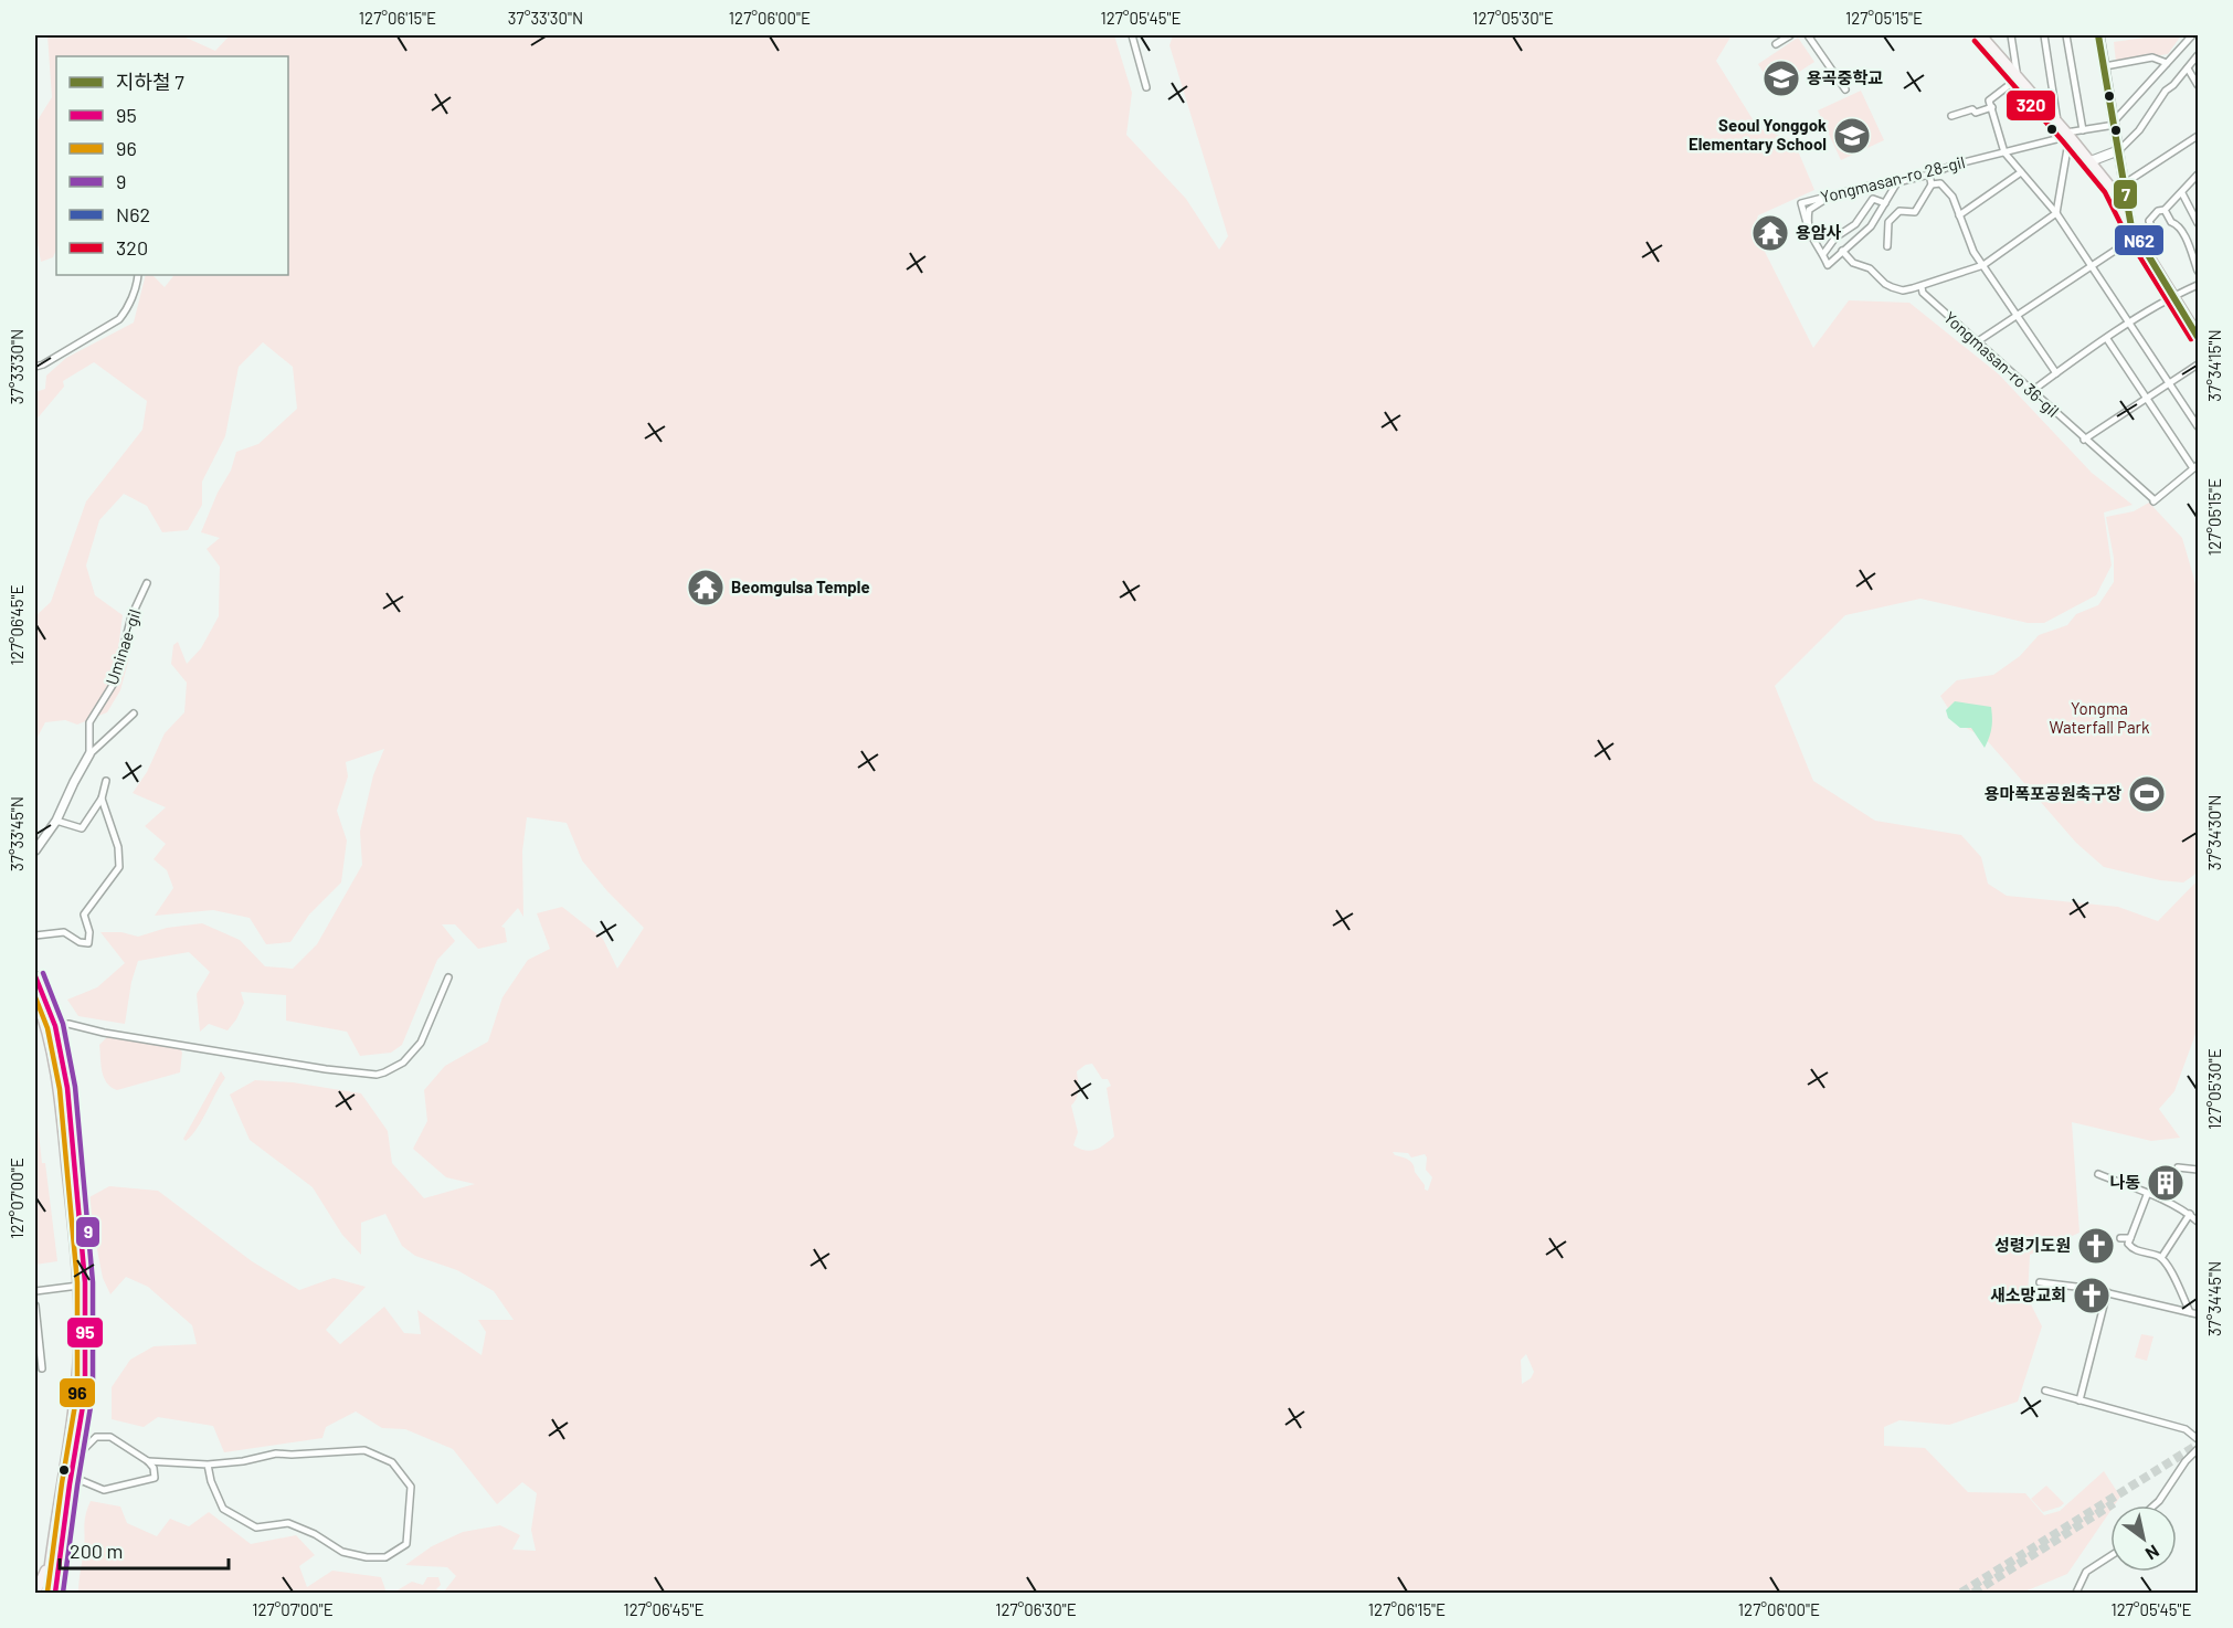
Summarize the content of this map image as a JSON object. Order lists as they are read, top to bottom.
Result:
{
  "streets": {
    "street": ["Yongmasan-ro 28-gil", "Yongmasan-ro 36-gil", "Uminae-gil"]
  },
  "parks": ["Yongma Waterfall Park"],
  "places": {
    "school or university": ["용곡중학교", "Seoul Yonggok Elementary School"],
    "temple": ["용암사", "Beomgulsa Temple"],
    "sports": ["용마폭포공원축구장"],
    "building": ["나동"],
    "church": ["성령기도원", "새소망교회"]
  },
  "lines": [
    "metro line 7",
    "transit line N62",
    "transit line 320",
    "transit line 9",
    "transit line 95",
    "transit line 96"
  ],
  "legend": [
    "지하철 7",
    "95",
    "96",
    "9",
    "N62",
    "320"
  ],
  "scale_bar": "200 m",
  "north": "bottom right",
  "coordinates": [
    "127°06'15\"E",
    "37°33'30\"N",
    "127°06'00\"E",
    "127°05'45\"E",
    "127°05'30\"E",
    "127°05'15\"E",
    "37°34'15\"N",
    "127°06'45\"E",
    "37°34'30\"N",
    "37°33'45\"N",
    "127°07'00\"E",
    "37°34'45\"N",
    "127°06'30\"E"
  ]
}
